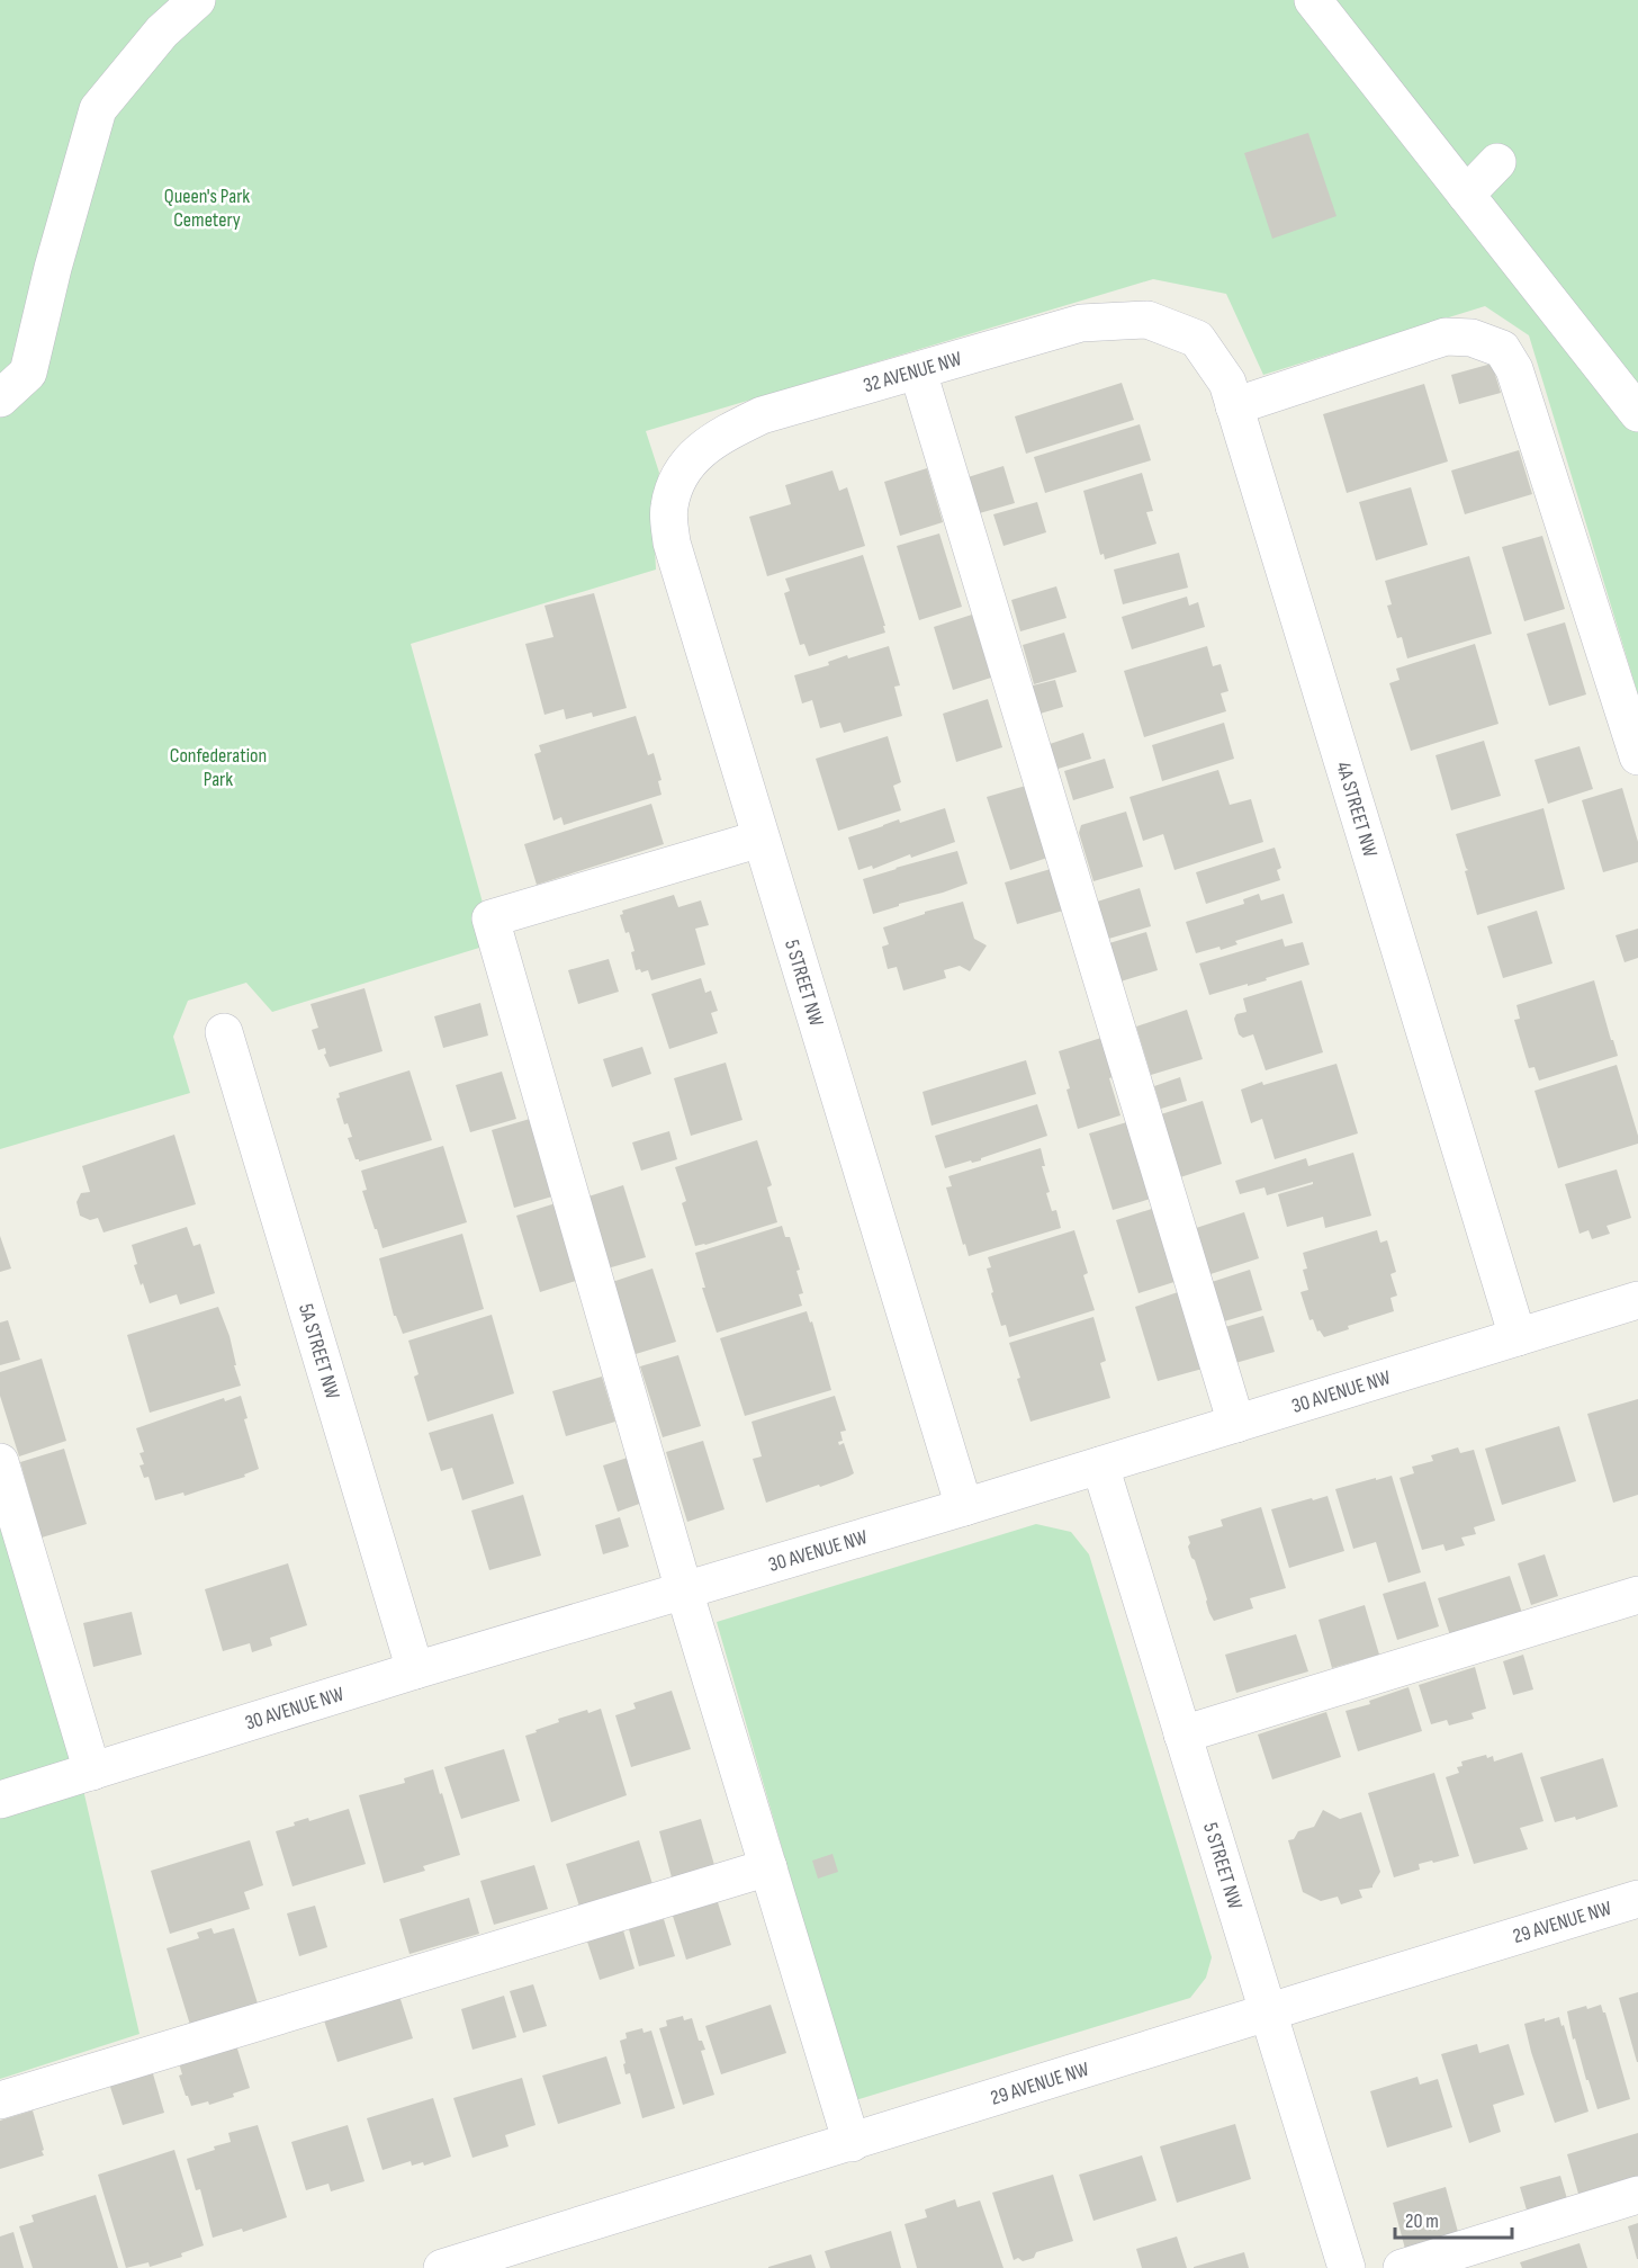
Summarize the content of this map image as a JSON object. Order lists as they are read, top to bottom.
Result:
{
  "streets": {
    "street": [
      "32 AVENUE NW",
      "4A STREET NW",
      "5 STREET NW",
      "5A STREET NW",
      "30 AVENUE NW",
      "29 AVENUE NW"
    ]
  },
  "crossings": [
    ["32 AVENUE NW", "4A STREET NW"],
    ["32 AVENUE NW", "5 STREET NW"],
    ["4A STREET NW", "30 AVENUE NW"],
    ["5 STREET NW", "30 AVENUE NW"],
    ["5 STREET NW", "29 AVENUE NW"],
    ["5A STREET NW", "30 AVENUE NW"]
  ],
  "parks": ["Queen's Park Cemetery", "Confederation Park"],
  "scale_bar": "20 m"
}
